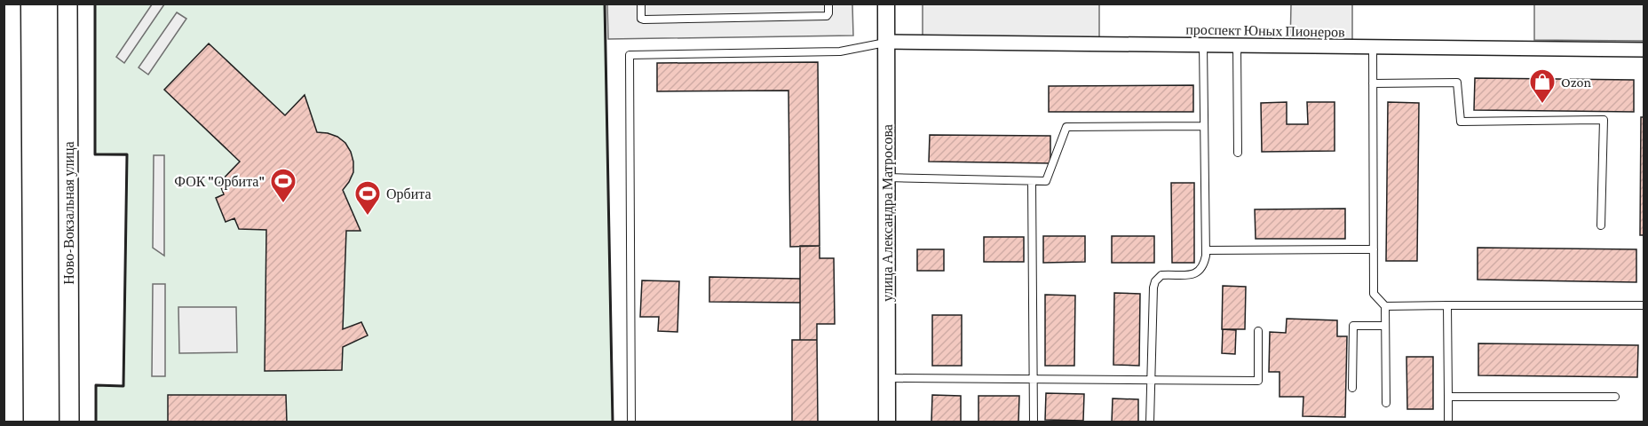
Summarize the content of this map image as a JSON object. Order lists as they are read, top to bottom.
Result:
{
  "streets": {
    "main road": ["Ново-Вокзальная улица"],
    "street": ["проспект Юных Пионеров", "улица Александра Матросова"]
  },
  "crossings": [
    ["проспект Юных Пионеров", "улица Александра Матросова"]
  ],
  "places": {
    "shop": ["Ozon"],
    "sports": ["ФОК \"Орбита\"", "Орбита"]
  }
}
